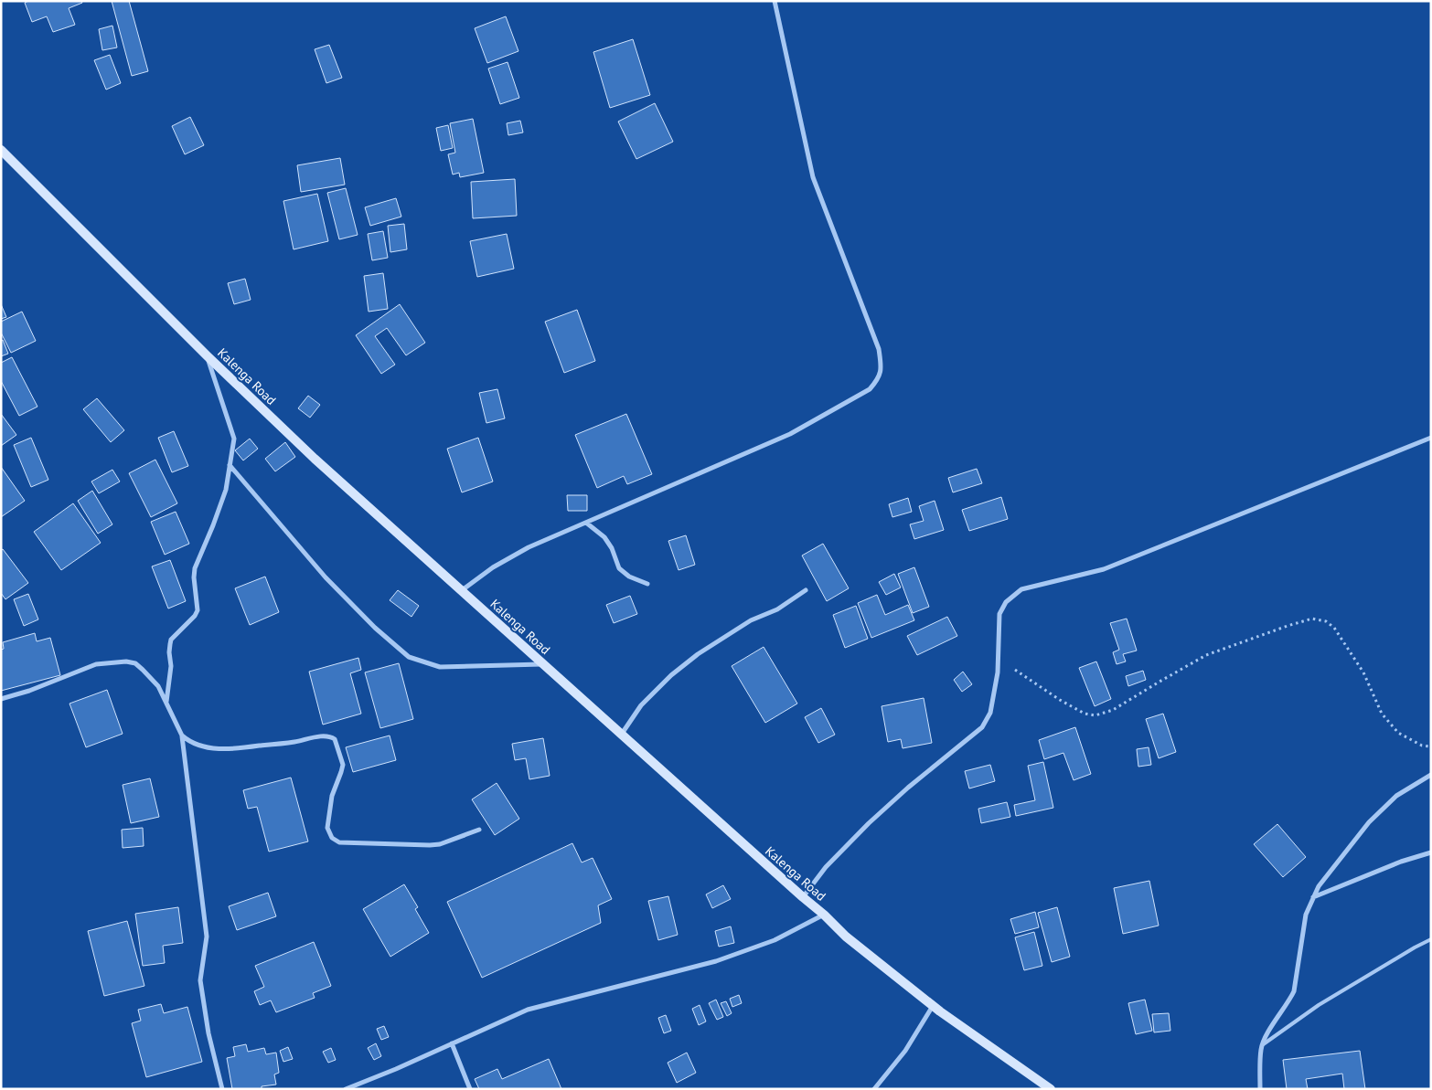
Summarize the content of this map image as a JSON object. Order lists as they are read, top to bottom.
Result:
{
  "streets": {
    "main road": ["Kalenga Road"]
  }
}
